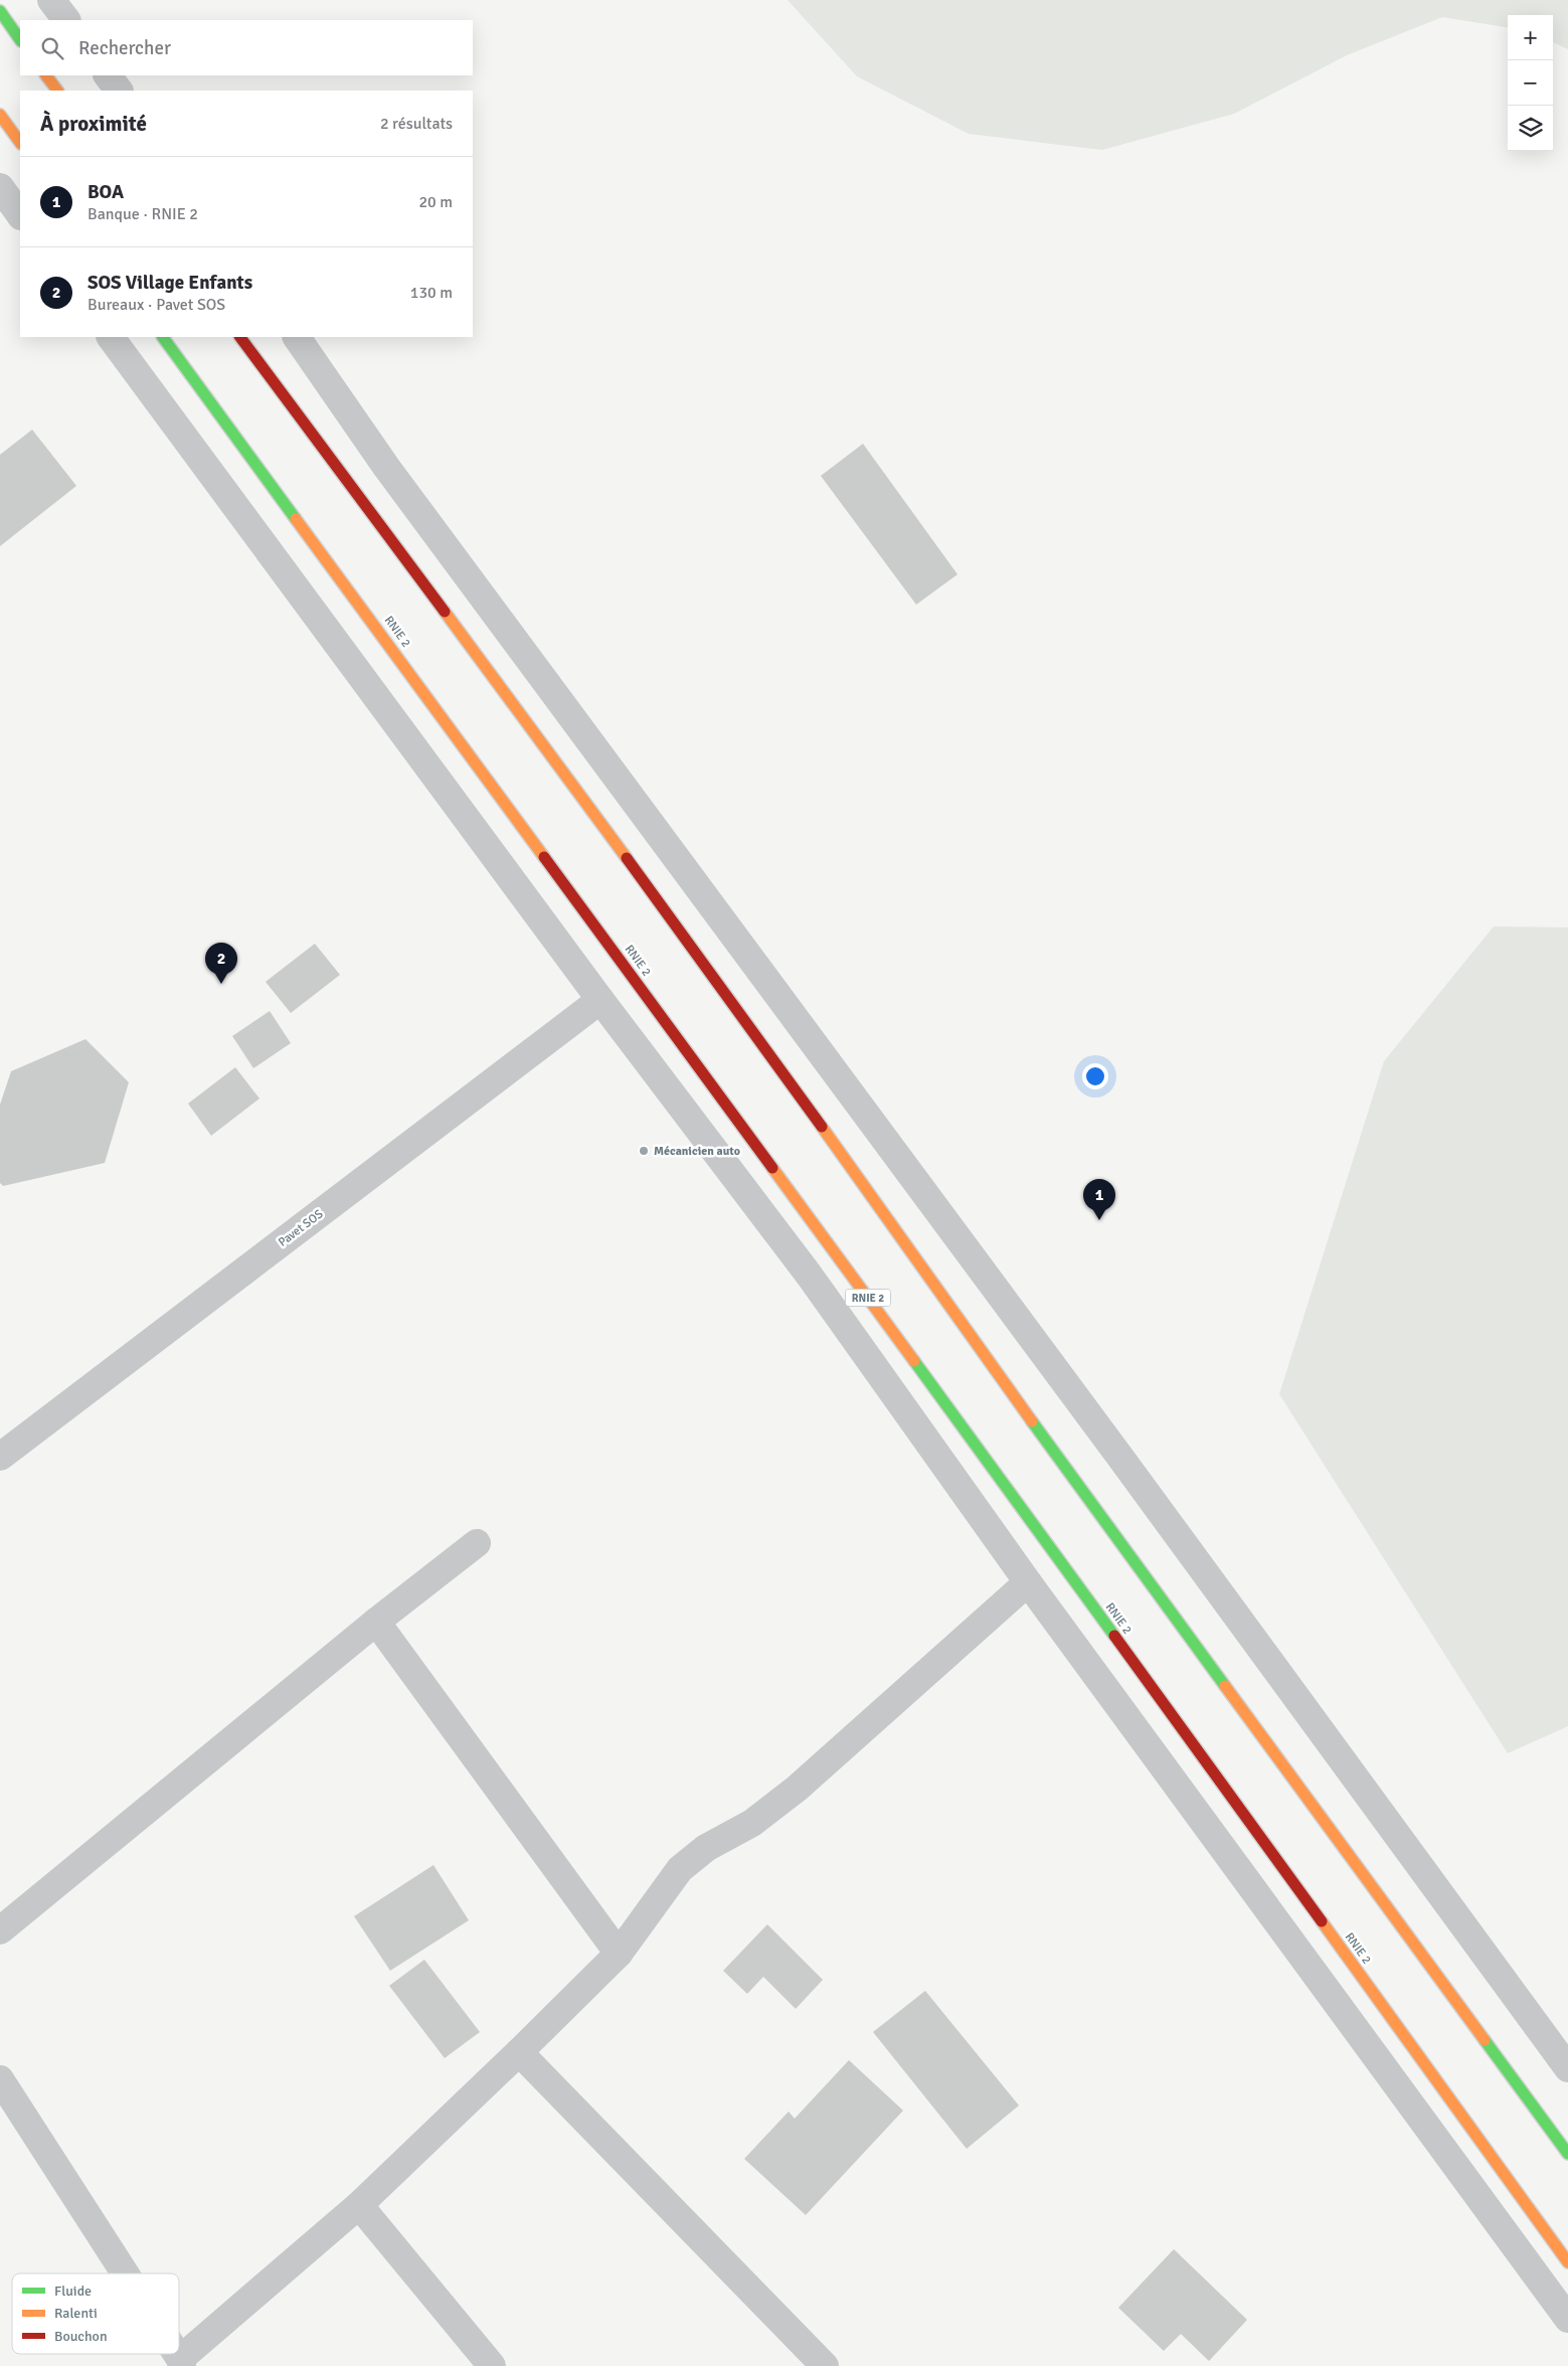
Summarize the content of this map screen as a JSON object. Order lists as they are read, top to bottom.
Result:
{
  "streets": {
    "highway": ["RNIE 2"],
    "street": ["Pavet SOS"]
  },
  "places": ["Mécanicien auto"],
  "legend": ["Fluide", "Ralenti", "Bouchon"],
  "page": {
    "map_buttons": ["+", "−"],
    "search": "Rechercher",
    "heading": ["À proximité", "2 résultats"],
    "list": [
      {
        "mark": "1",
        "name": "BOA",
        "note": "Banque · RNIE 2",
        "value": "20 m"
      },
      {
        "mark": "2",
        "name": "SOS Village Enfants",
        "note": "Bureaux · Pavet SOS",
        "value": "130 m"
      }
    ],
    "pins": ["2", "1"]
  }
}
